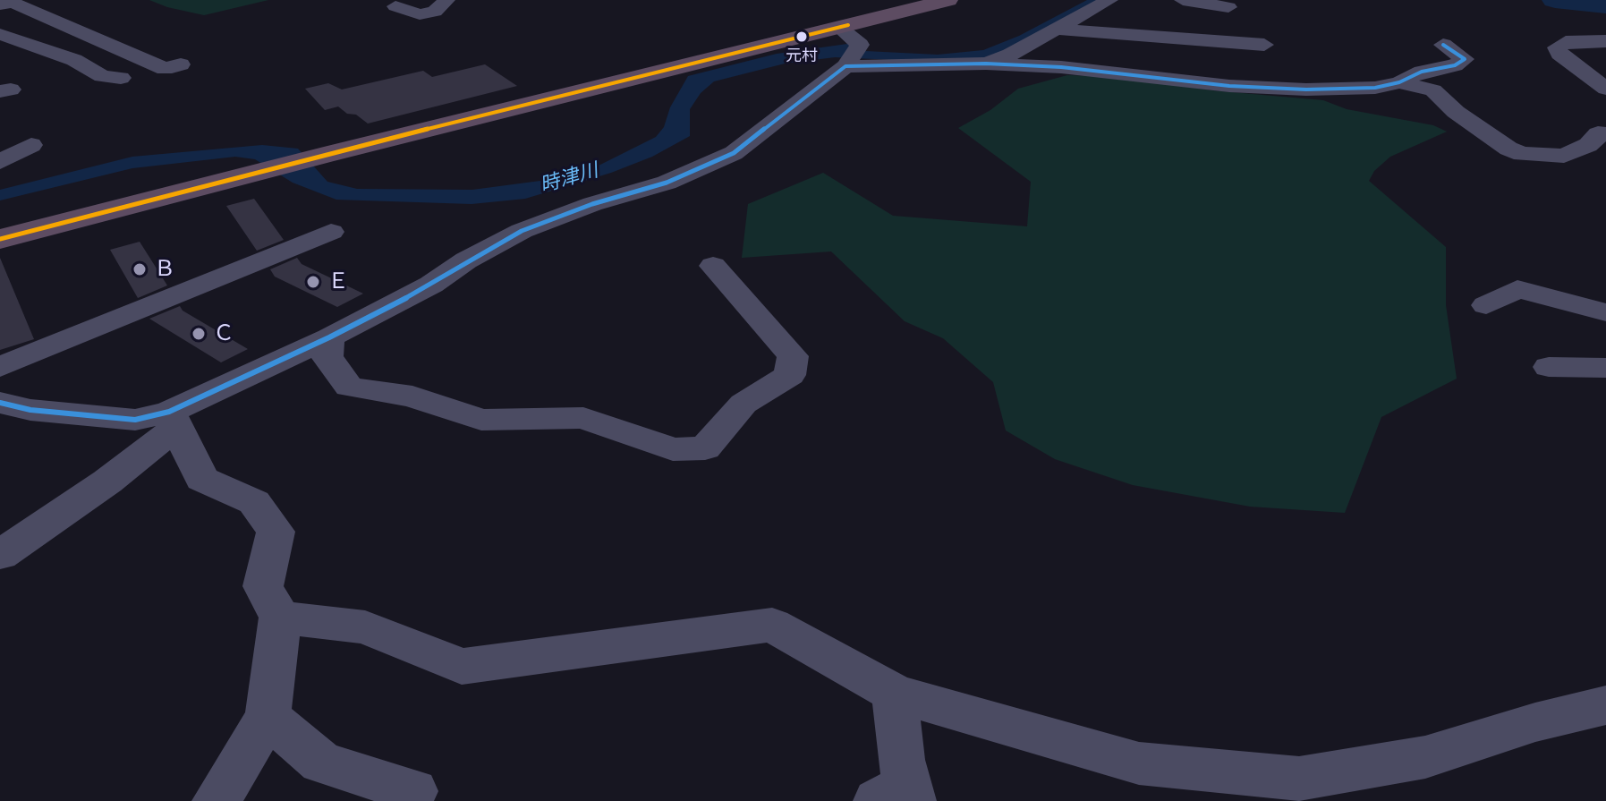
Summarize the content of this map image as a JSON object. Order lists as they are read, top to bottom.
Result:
{
  "water": ["時津川"],
  "places": [
    "元村",
    "Ｂ",
    "Ｅ",
    "Ｃ"
  ]
}
